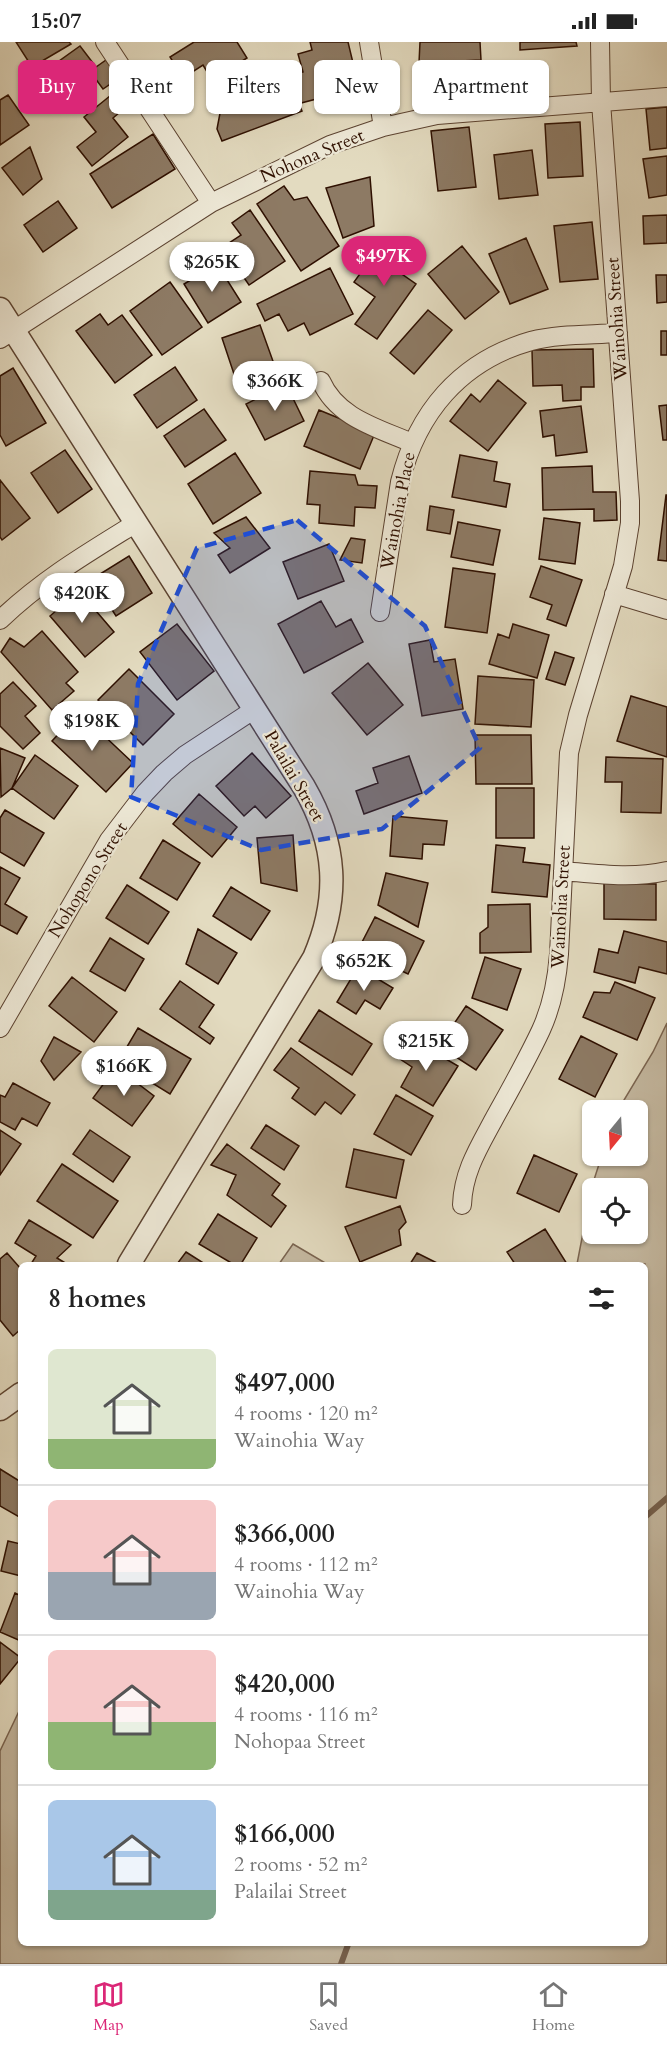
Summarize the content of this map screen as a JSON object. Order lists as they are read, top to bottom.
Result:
{
  "streets": {
    "street": [
      "Nohona Street",
      "Wainohia Street",
      "Wainohia Place",
      "Palailai Street",
      "Nohopono Street"
    ]
  },
  "crossings": [
    ["Nohona Street", "Wainohia Street"],
    ["Nohona Street", "Palailai Street"],
    ["Wainohia Street", "Wainohia Place"],
    ["Palailai Street", "Nohopono Street"]
  ],
  "north": "bottom",
  "page": {
    "status": "15:07",
    "chip": [
      "Buy",
      "Rent",
      "Filters",
      "New",
      "Apartment"
    ],
    "price": [
      "$497K",
      "$265K",
      "$366K",
      "$420K",
      "$198K",
      "$652K",
      "$215K",
      "$166K"
    ],
    "heading": "8 homes",
    "list": [
      {
        "name": "$497,000",
        "note": "4 rooms · 120 m² · Wainohia Way"
      },
      {
        "name": "$366,000",
        "note": "4 rooms · 112 m² · Wainohia Way"
      },
      {
        "name": "$420,000",
        "note": "4 rooms · 116 m² · Nohopaa Street"
      },
      {
        "name": "$166,000",
        "note": "2 rooms · 52 m² · Palailai Street"
      }
    ],
    "tabs": ["Map", "Saved", "Home"]
  }
}
